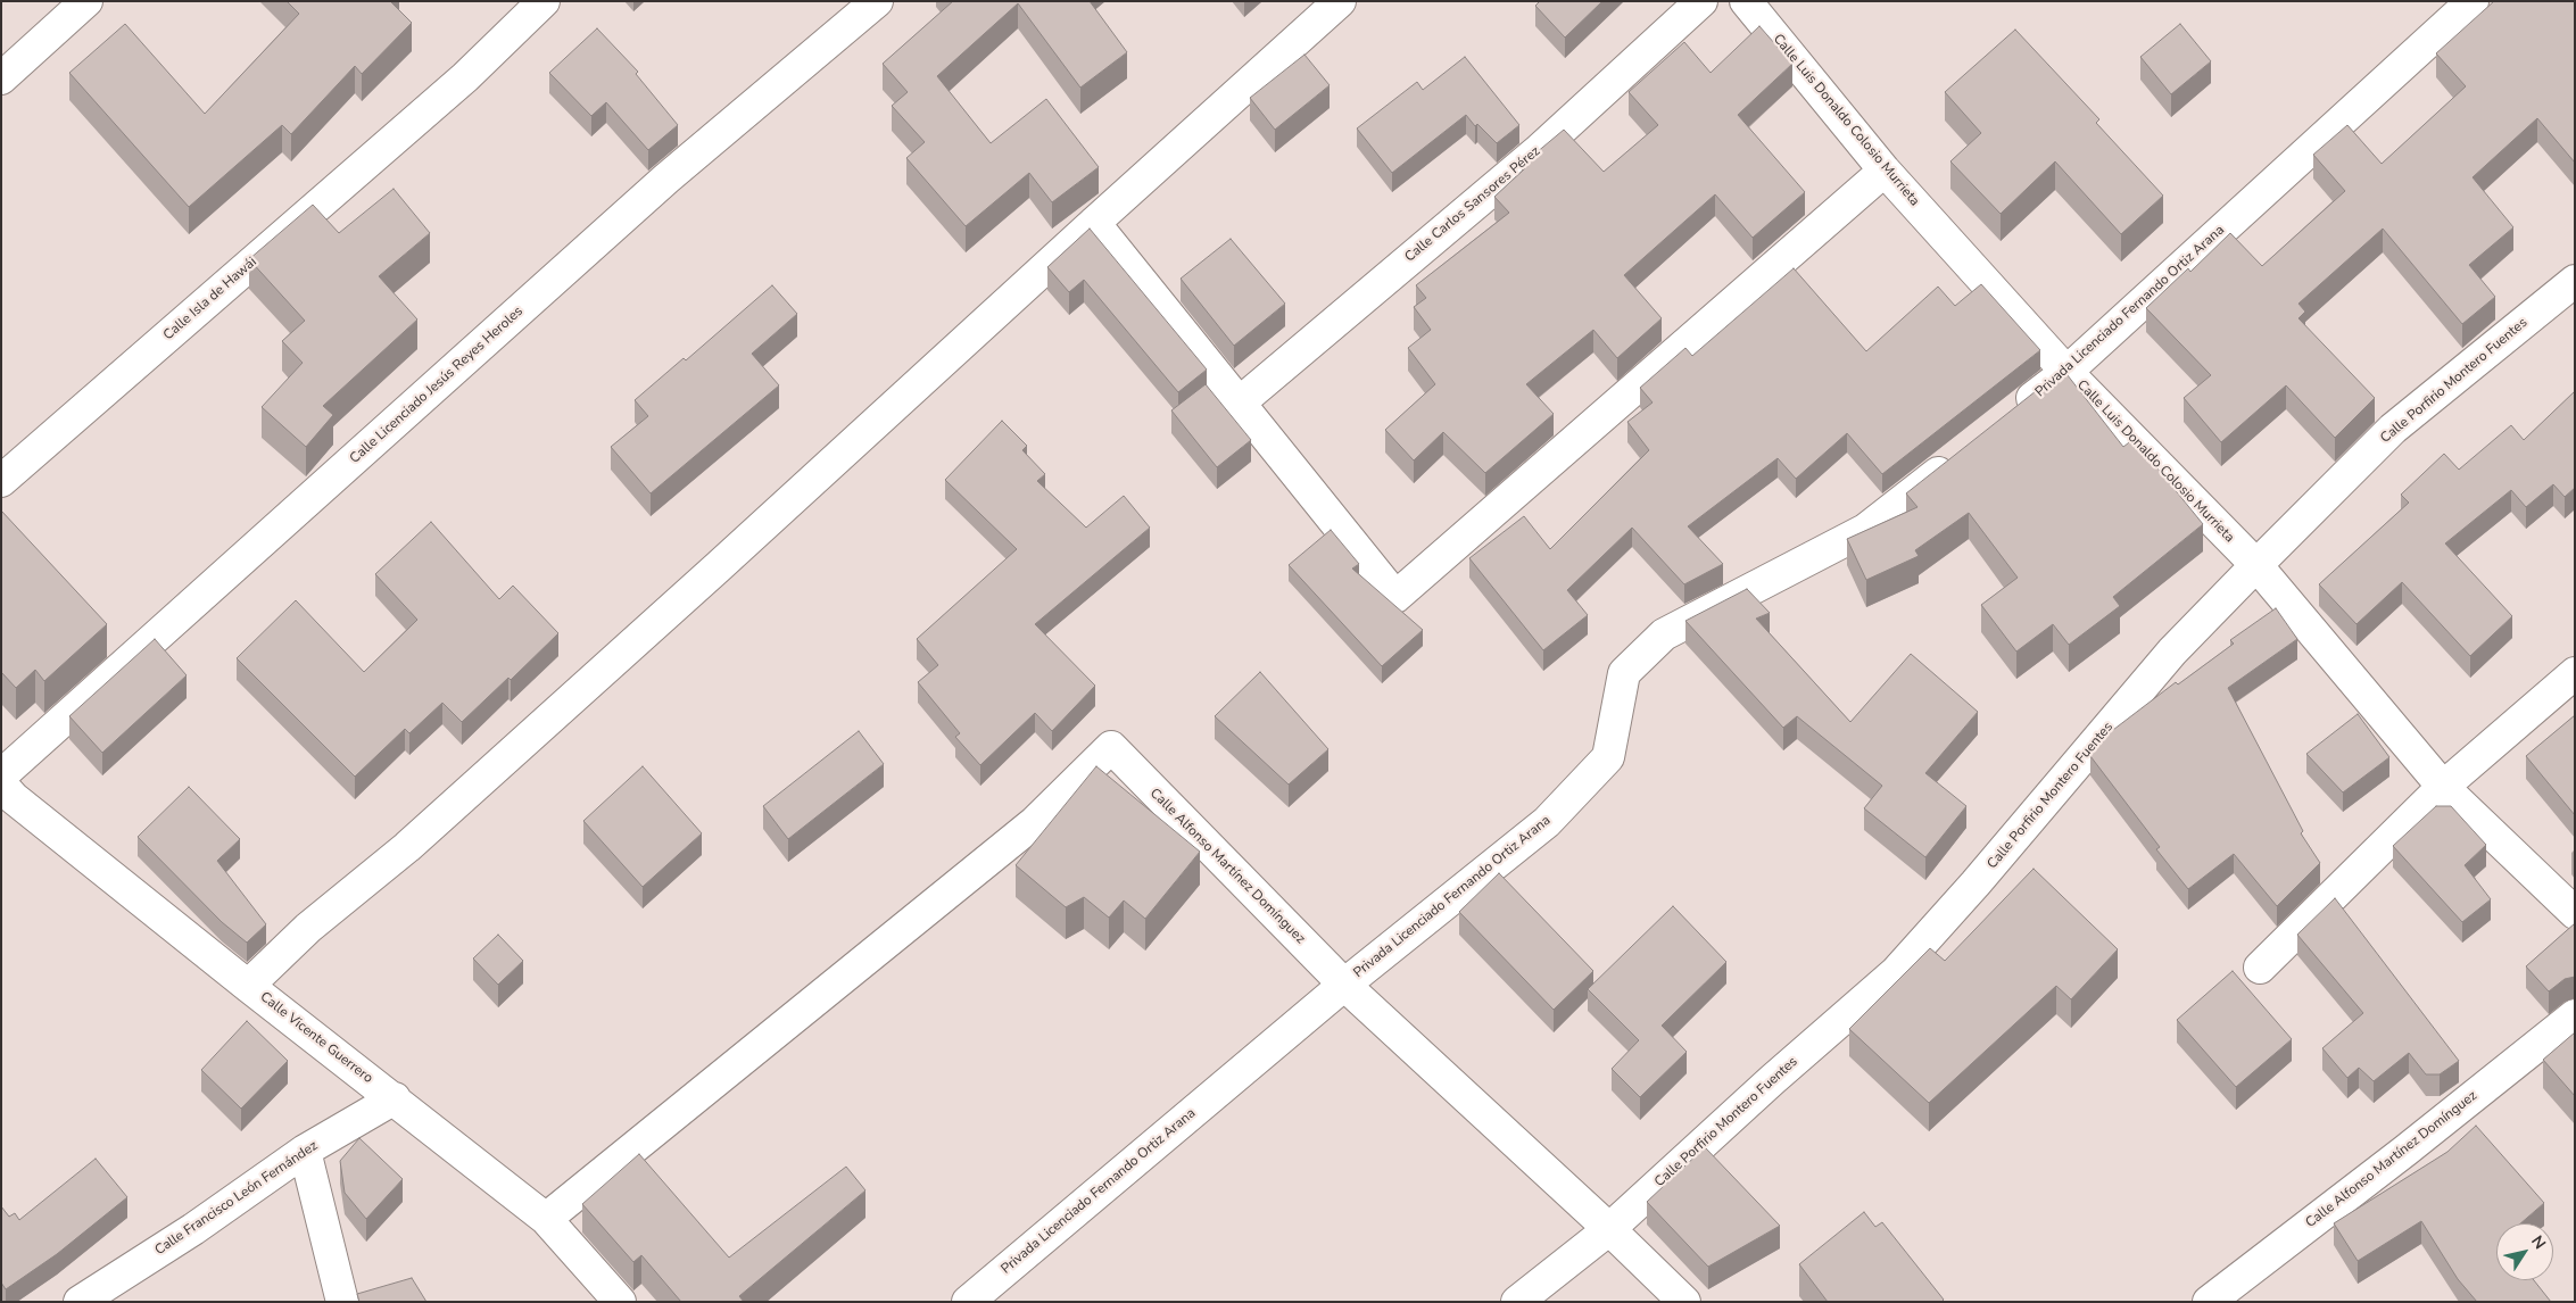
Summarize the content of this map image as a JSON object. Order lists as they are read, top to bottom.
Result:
{
  "streets": {
    "street": [
      "Calle Luis Donaldo Colosio Murrieta",
      "Calle Carlos Sansores Pérez",
      "Calle Isla de Hawái",
      "Privada Licenciado Fernando Ortiz Arana",
      "Calle Porfirio Montero Fuentes",
      "Calle Licenciado Jesús Reyes Heroles",
      "Calle Alfonso Martínez Domínguez",
      "Calle Vicente Guerrero",
      "Calle Francisco León Fernández"
    ]
  },
  "crossings": [
    ["Calle Luis Donaldo Colosio Murrieta", "Privada Licenciado Fernando Ortiz Arana"],
    ["Calle Luis Donaldo Colosio Murrieta", "Calle Porfirio Montero Fuentes"],
    ["Privada Licenciado Fernando Ortiz Arana", "Calle Alfonso Martínez Domínguez"],
    ["Calle Porfirio Montero Fuentes", "Calle Alfonso Martínez Domínguez"],
    ["Calle Licenciado Jesús Reyes Heroles", "Calle Vicente Guerrero"],
    ["Calle Alfonso Martínez Domínguez", "Calle Vicente Guerrero"],
    ["Calle Vicente Guerrero", "Calle Francisco León Fernández"]
  ],
  "north": "top right"
}
